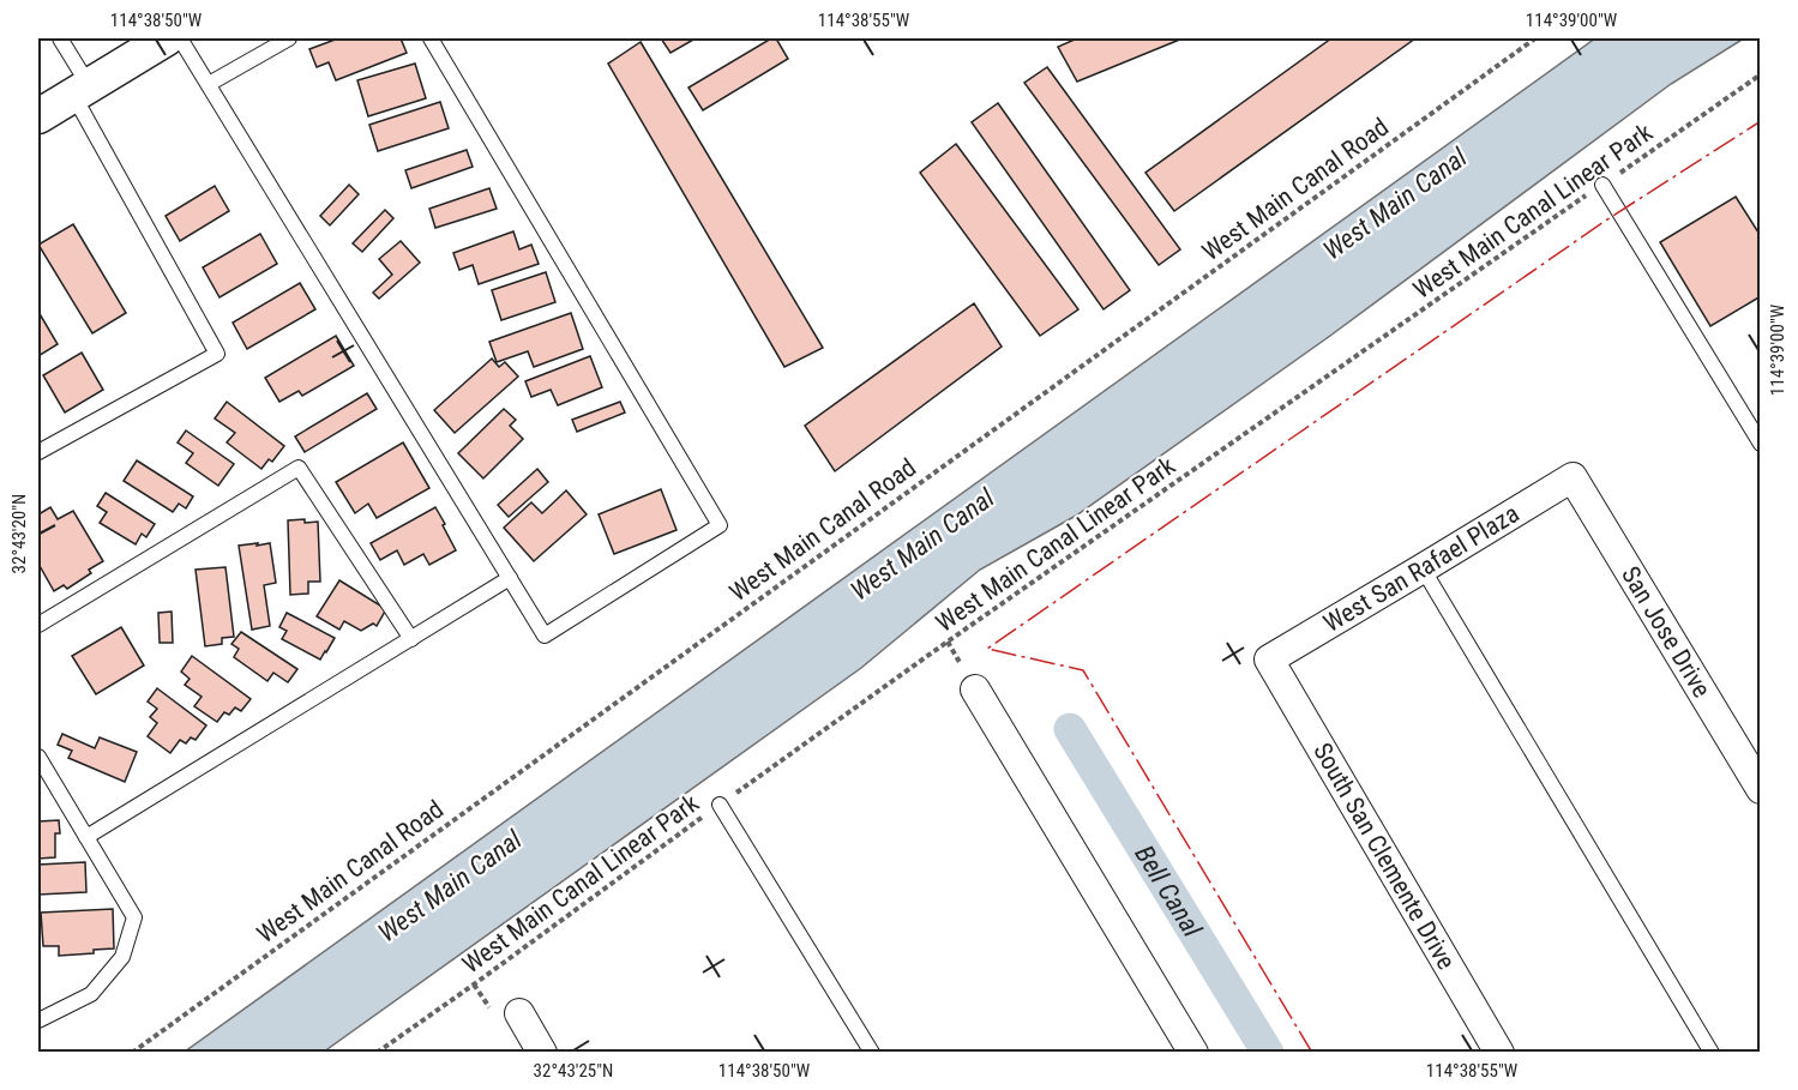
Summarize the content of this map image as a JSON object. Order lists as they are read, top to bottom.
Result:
{
  "streets": {
    "street": ["West San Rafael Plaza", "San Jose Drive", "South San Clemente Drive"],
    "path": ["West Main Canal Road", "West Main Canal Linear Park"]
  },
  "crossings": [
    ["West San Rafael Plaza", "San Jose Drive"],
    ["West San Rafael Plaza", "South San Clemente Drive"]
  ],
  "water": ["West Main Canal", "Bell Canal"],
  "coordinates": [
    "114°38'50\"W",
    "114°38'55\"W",
    "114°39'00\"W",
    "32°43'20\"N",
    "32°43'25\"N"
  ]
}
